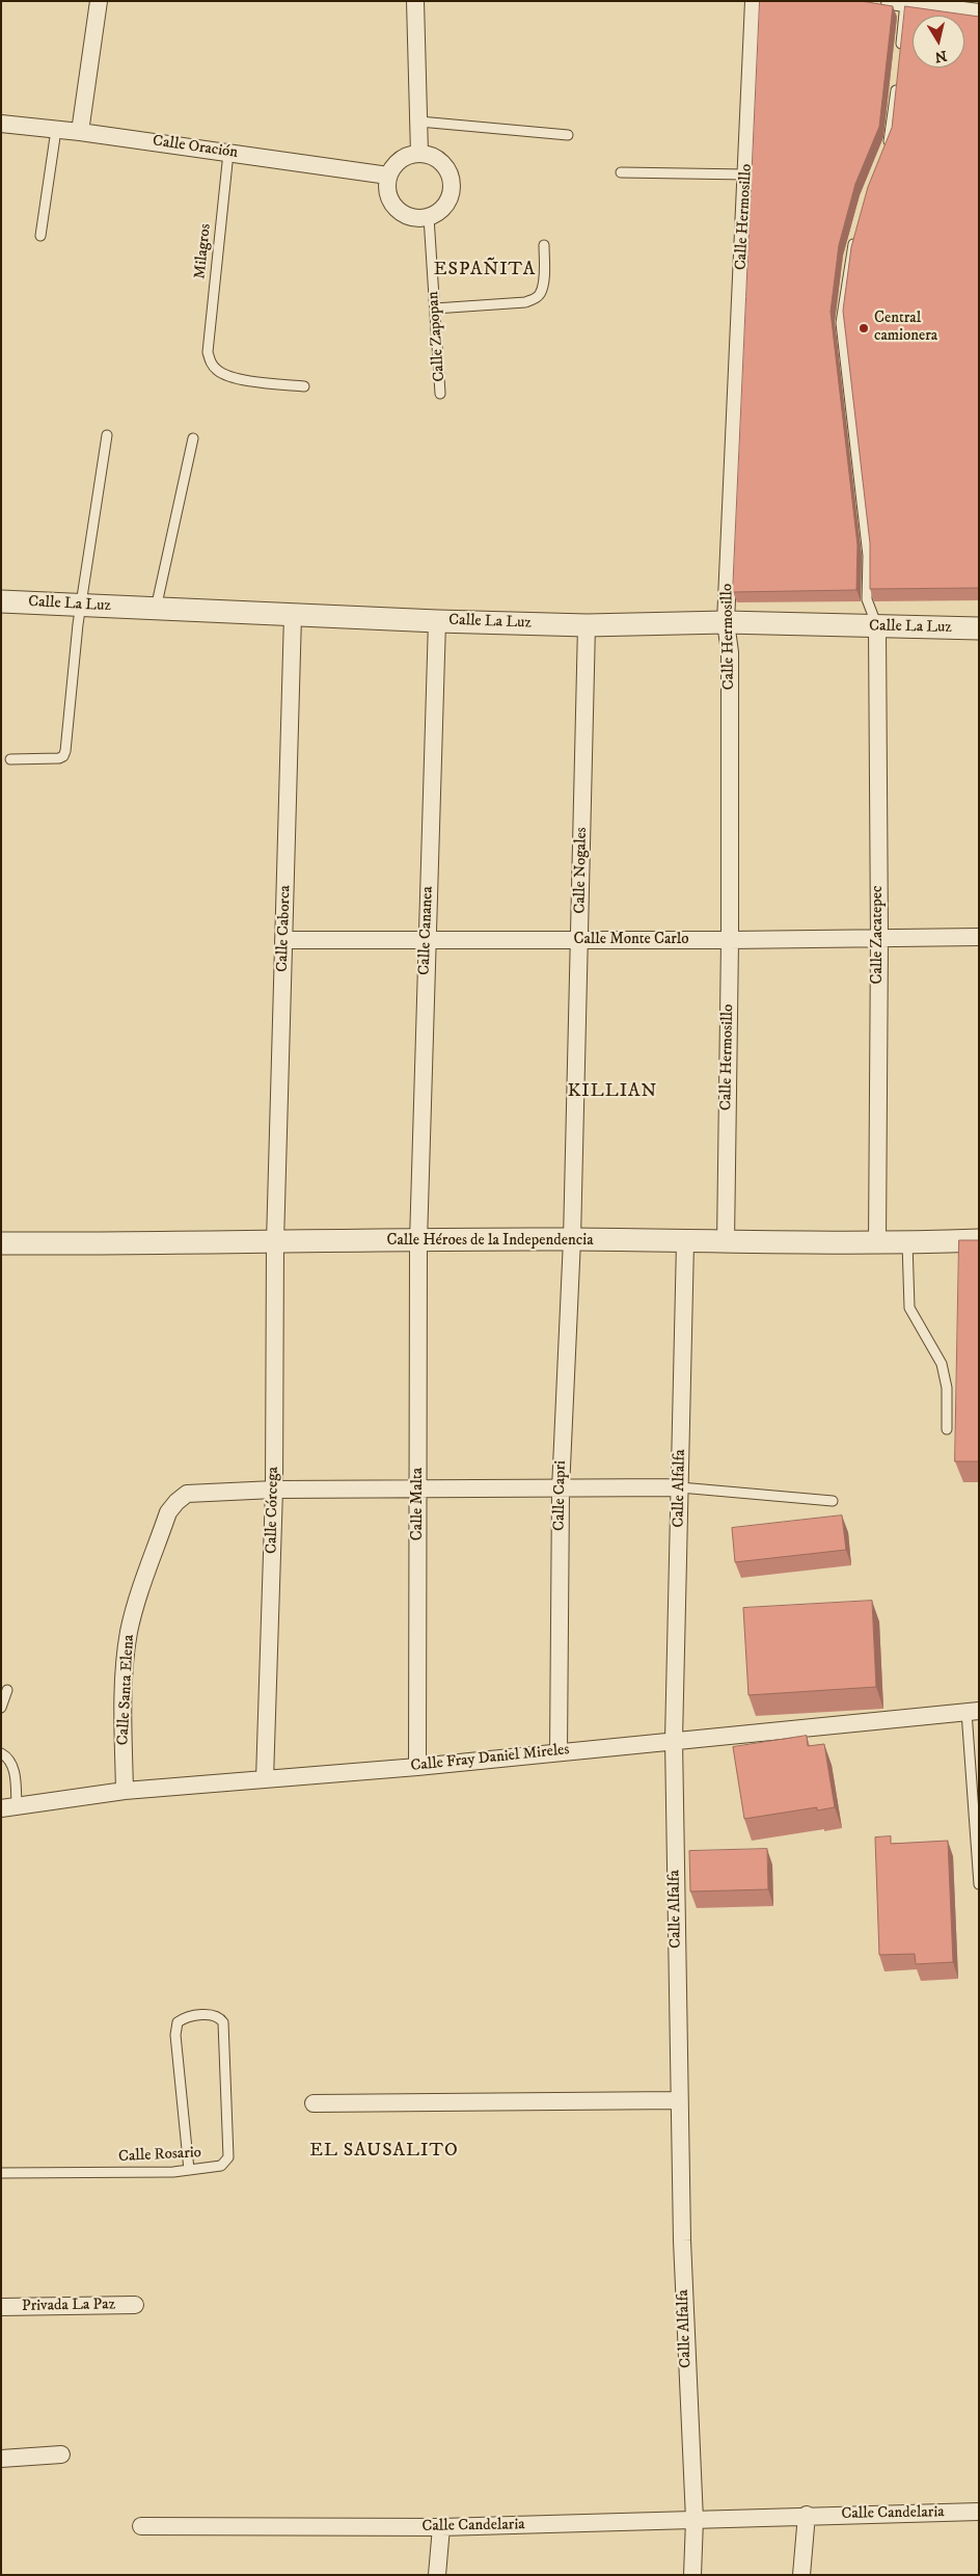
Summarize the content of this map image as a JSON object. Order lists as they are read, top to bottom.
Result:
{
  "streets": {
    "street": [
      "Calle Oración",
      "Calle Hermosillo",
      "Calle La Luz",
      "Calle Nogales",
      "Calle Caborca",
      "Calle Cananea",
      "Calle Zacatepec",
      "Calle Monte Carlo",
      "Calle Héroes de la Independencia",
      "Calle Alfalfa",
      "Calle Capri",
      "Calle Malta",
      "Calle Córcega",
      "Calle Santa Elena",
      "Calle Fray Daniel Mireles",
      "Privada La Paz",
      "Calle Candelaria"
    ],
    "lane": ["Milagros", "Calle Zapopan", "Calle Rosario"]
  },
  "crossings": [
    ["Calle Oración", "Milagros"],
    ["Calle Oración", "Calle Zapopan"],
    ["Calle Hermosillo", "Calle La Luz"],
    ["Calle Hermosillo", "Calle Monte Carlo"],
    ["Calle Hermosillo", "Calle Héroes de la Independencia"],
    ["Calle La Luz", "Calle Nogales"],
    ["Calle La Luz", "Calle Caborca"],
    ["Calle La Luz", "Calle Cananea"],
    ["Calle La Luz", "Calle Zacatepec"],
    ["Calle Nogales", "Calle Monte Carlo"],
    ["Calle Nogales", "Calle Héroes de la Independencia"],
    ["Calle Nogales", "Calle Capri"],
    ["Calle Caborca", "Calle Monte Carlo"],
    ["Calle Caborca", "Calle Héroes de la Independencia"],
    ["Calle Caborca", "Calle Córcega"],
    ["Calle Cananea", "Calle Monte Carlo"],
    ["Calle Cananea", "Calle Héroes de la Independencia"],
    ["Calle Cananea", "Calle Malta"],
    ["Calle Zacatepec", "Calle Monte Carlo"],
    ["Calle Zacatepec", "Calle Héroes de la Independencia"],
    ["Calle Héroes de la Independencia", "Calle Alfalfa"],
    ["Calle Héroes de la Independencia", "Calle Capri"],
    ["Calle Héroes de la Independencia", "Calle Malta"],
    ["Calle Héroes de la Independencia", "Calle Córcega"],
    ["Calle Alfalfa", "Calle Santa Elena"],
    ["Calle Alfalfa", "Calle Fray Daniel Mireles"],
    ["Calle Alfalfa", "Calle Candelaria"],
    ["Calle Capri", "Calle Santa Elena"],
    ["Calle Capri", "Calle Fray Daniel Mireles"],
    ["Calle Malta", "Calle Santa Elena"],
    ["Calle Malta", "Calle Fray Daniel Mireles"],
    ["Calle Córcega", "Calle Santa Elena"],
    ["Calle Córcega", "Calle Fray Daniel Mireles"],
    ["Calle Santa Elena", "Calle Fray Daniel Mireles"]
  ],
  "districts": ["ESPAÑITA", "KILLIAN", "EL SAUSALITO"],
  "places": ["Central camionera"],
  "north": "bottom"
}
